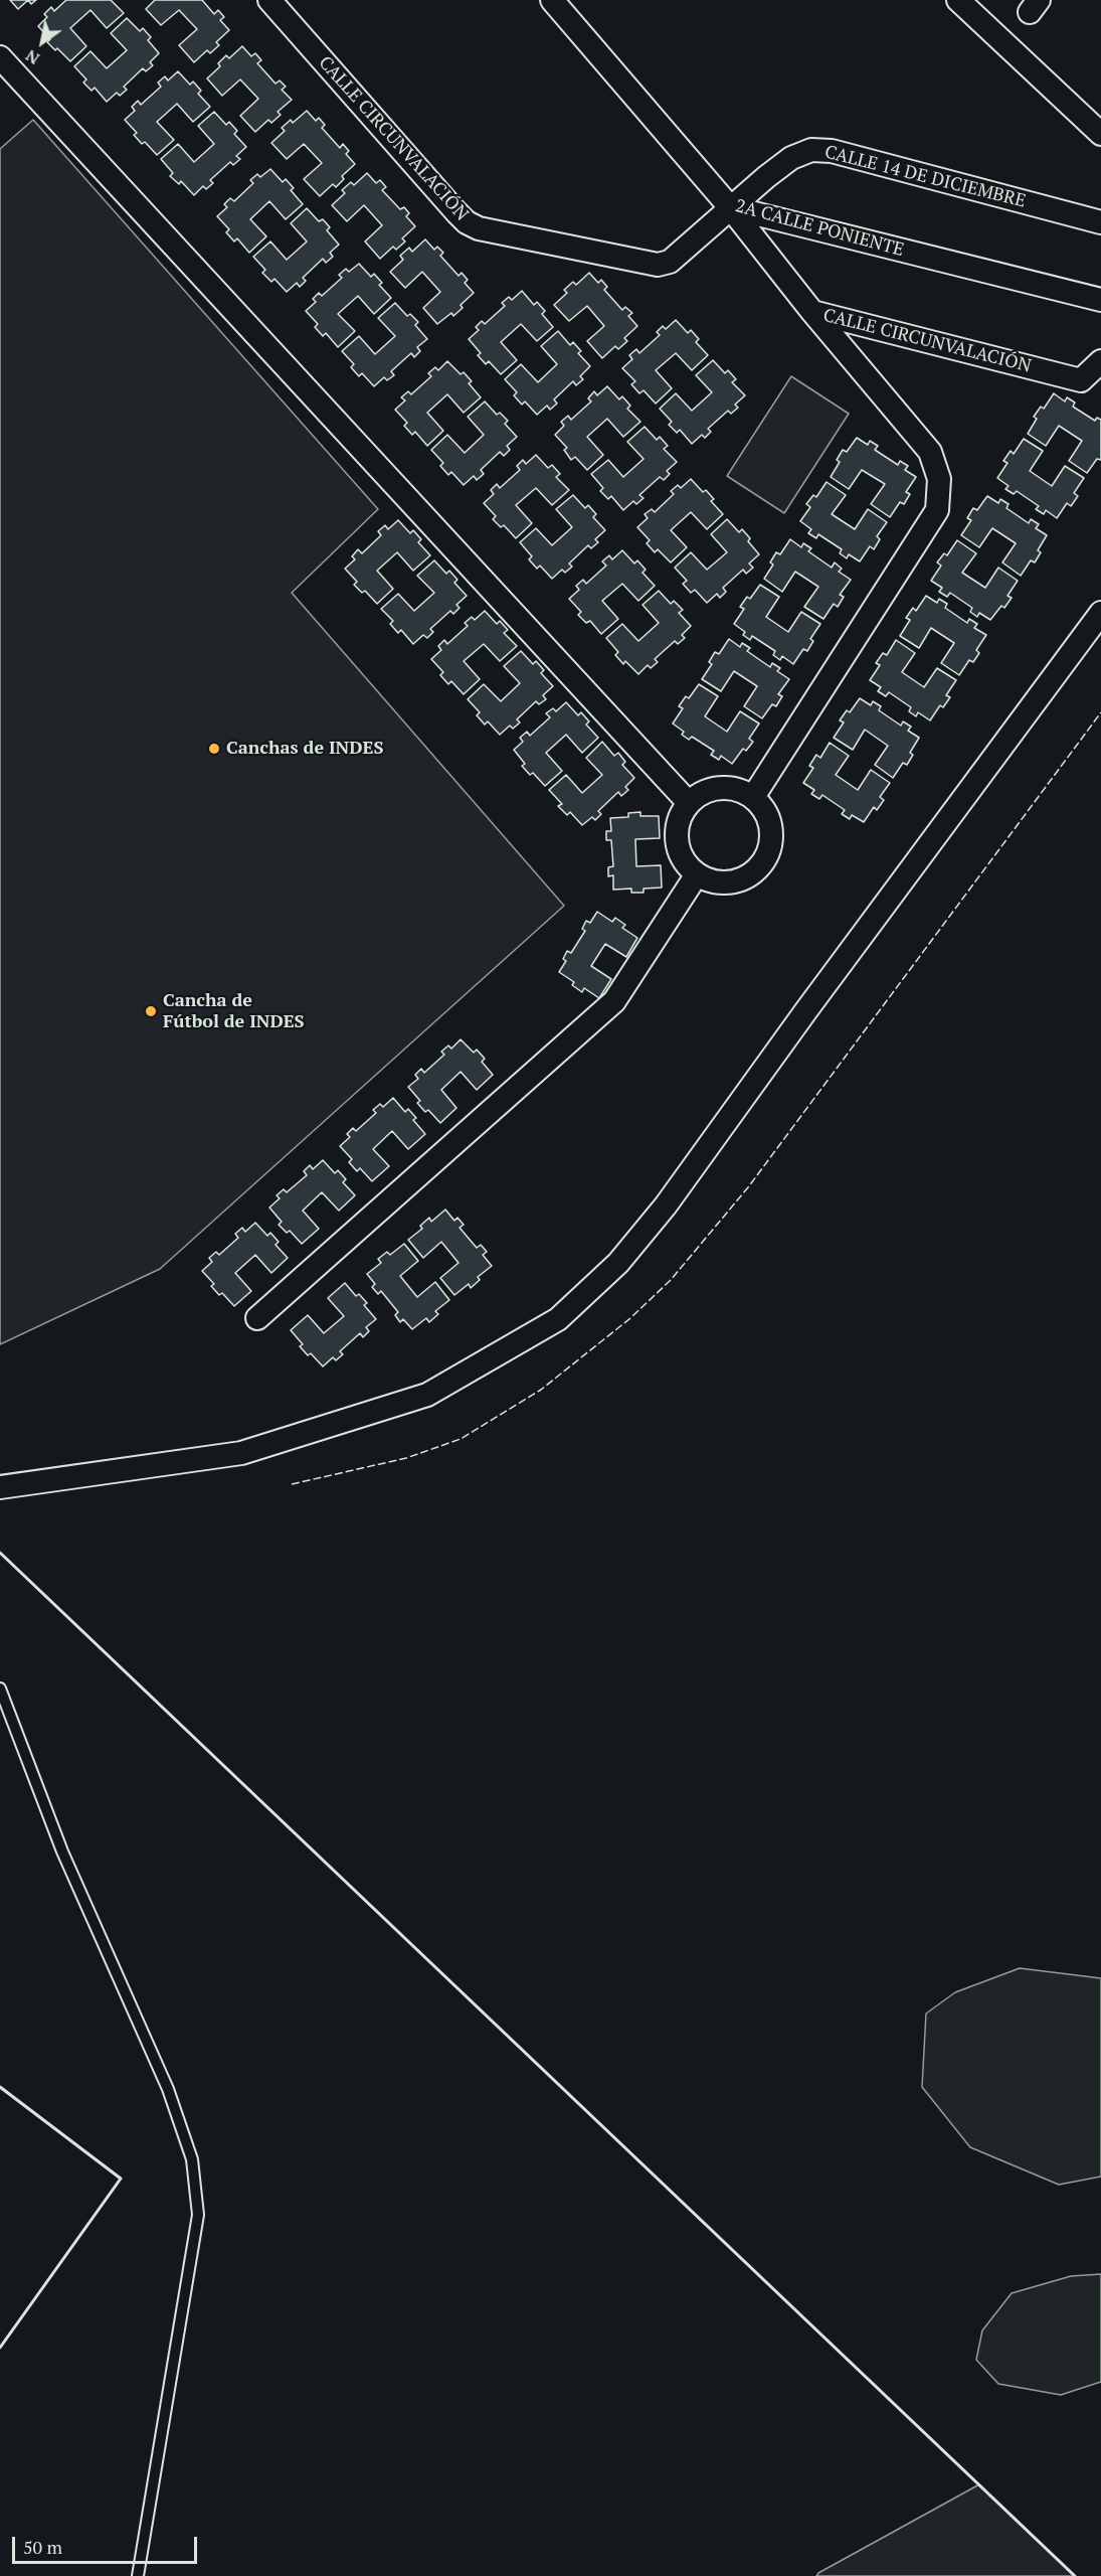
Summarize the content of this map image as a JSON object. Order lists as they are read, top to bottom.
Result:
{
  "streets": {
    "street": ["CALLE CIRCUNVALACIÓN", "CALLE 14 DE DICIEMBRE", "2A CALLE PONIENTE"]
  },
  "crossings": [
    ["CALLE CIRCUNVALACIÓN", "CALLE 14 DE DICIEMBRE"],
    ["CALLE CIRCUNVALACIÓN", "2A CALLE PONIENTE"],
    ["CALLE 14 DE DICIEMBRE", "2A CALLE PONIENTE"]
  ],
  "places": ["Canchas de INDES", "Cancha de Fútbol de INDES"],
  "scale_bar": "50 m",
  "north": "bottom left"
}
